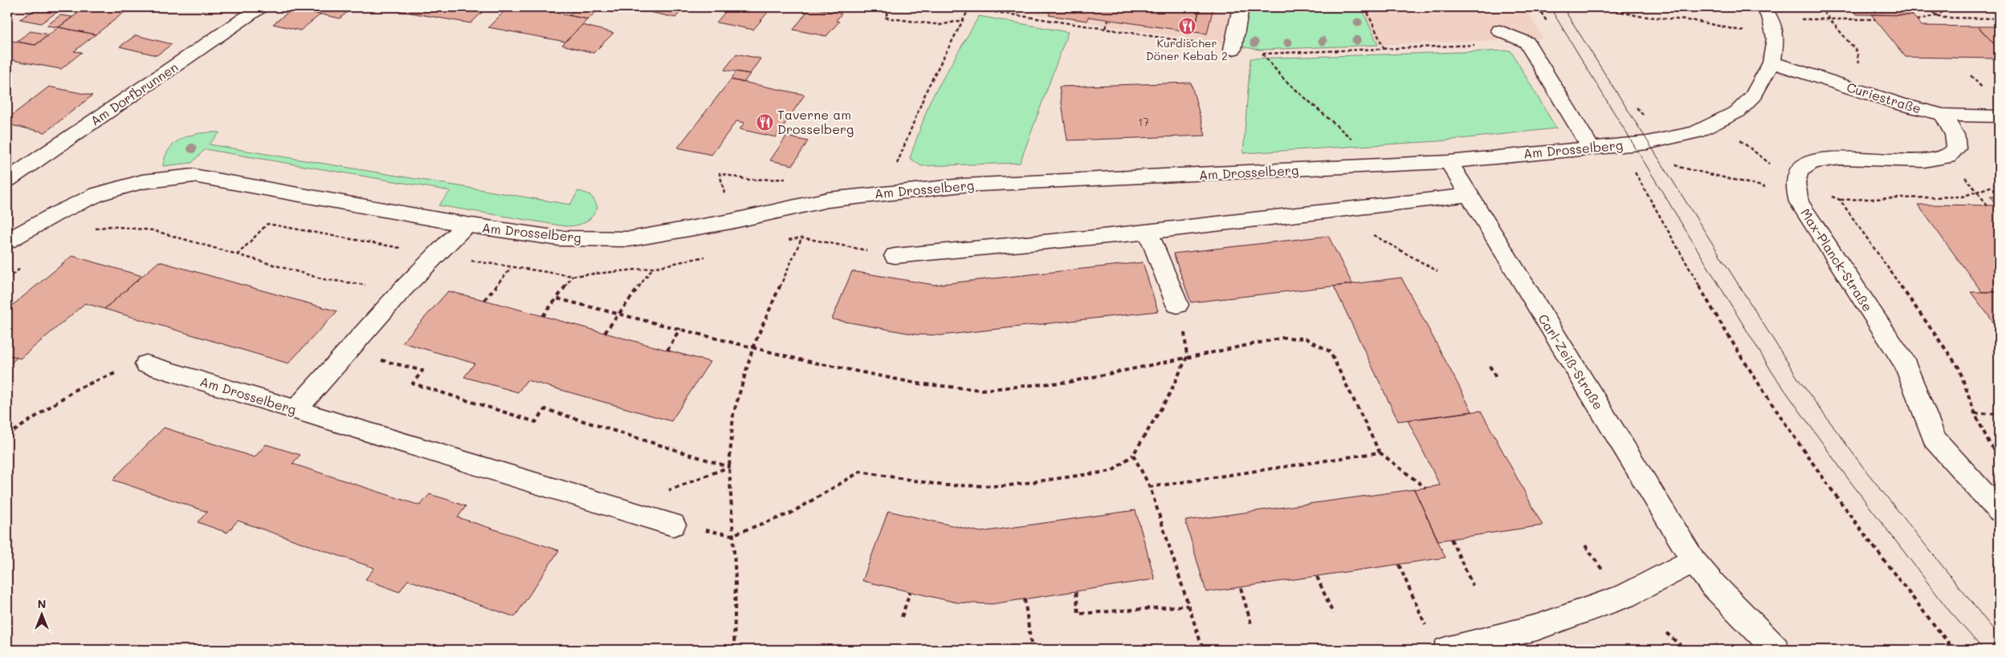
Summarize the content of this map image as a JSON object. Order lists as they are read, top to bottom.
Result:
{
  "streets": {
    "street": [
      "Am Dorfbrunnen",
      "Curiestraße",
      "Am Drosselberg",
      "Max-Planck-Straße",
      "Carl-Zeiß-Straße"
    ]
  },
  "crossings": [
    ["Curiestraße", "Am Drosselberg"],
    ["Curiestraße", "Max-Planck-Straße"],
    ["Am Drosselberg", "Carl-Zeiß-Straße"]
  ],
  "places": {
    "restaurant": ["Kurdischer Döner Kebab 2", "Taverne am Drosselberg"]
  },
  "house_numbers": ["17"],
  "north": "top"
}
